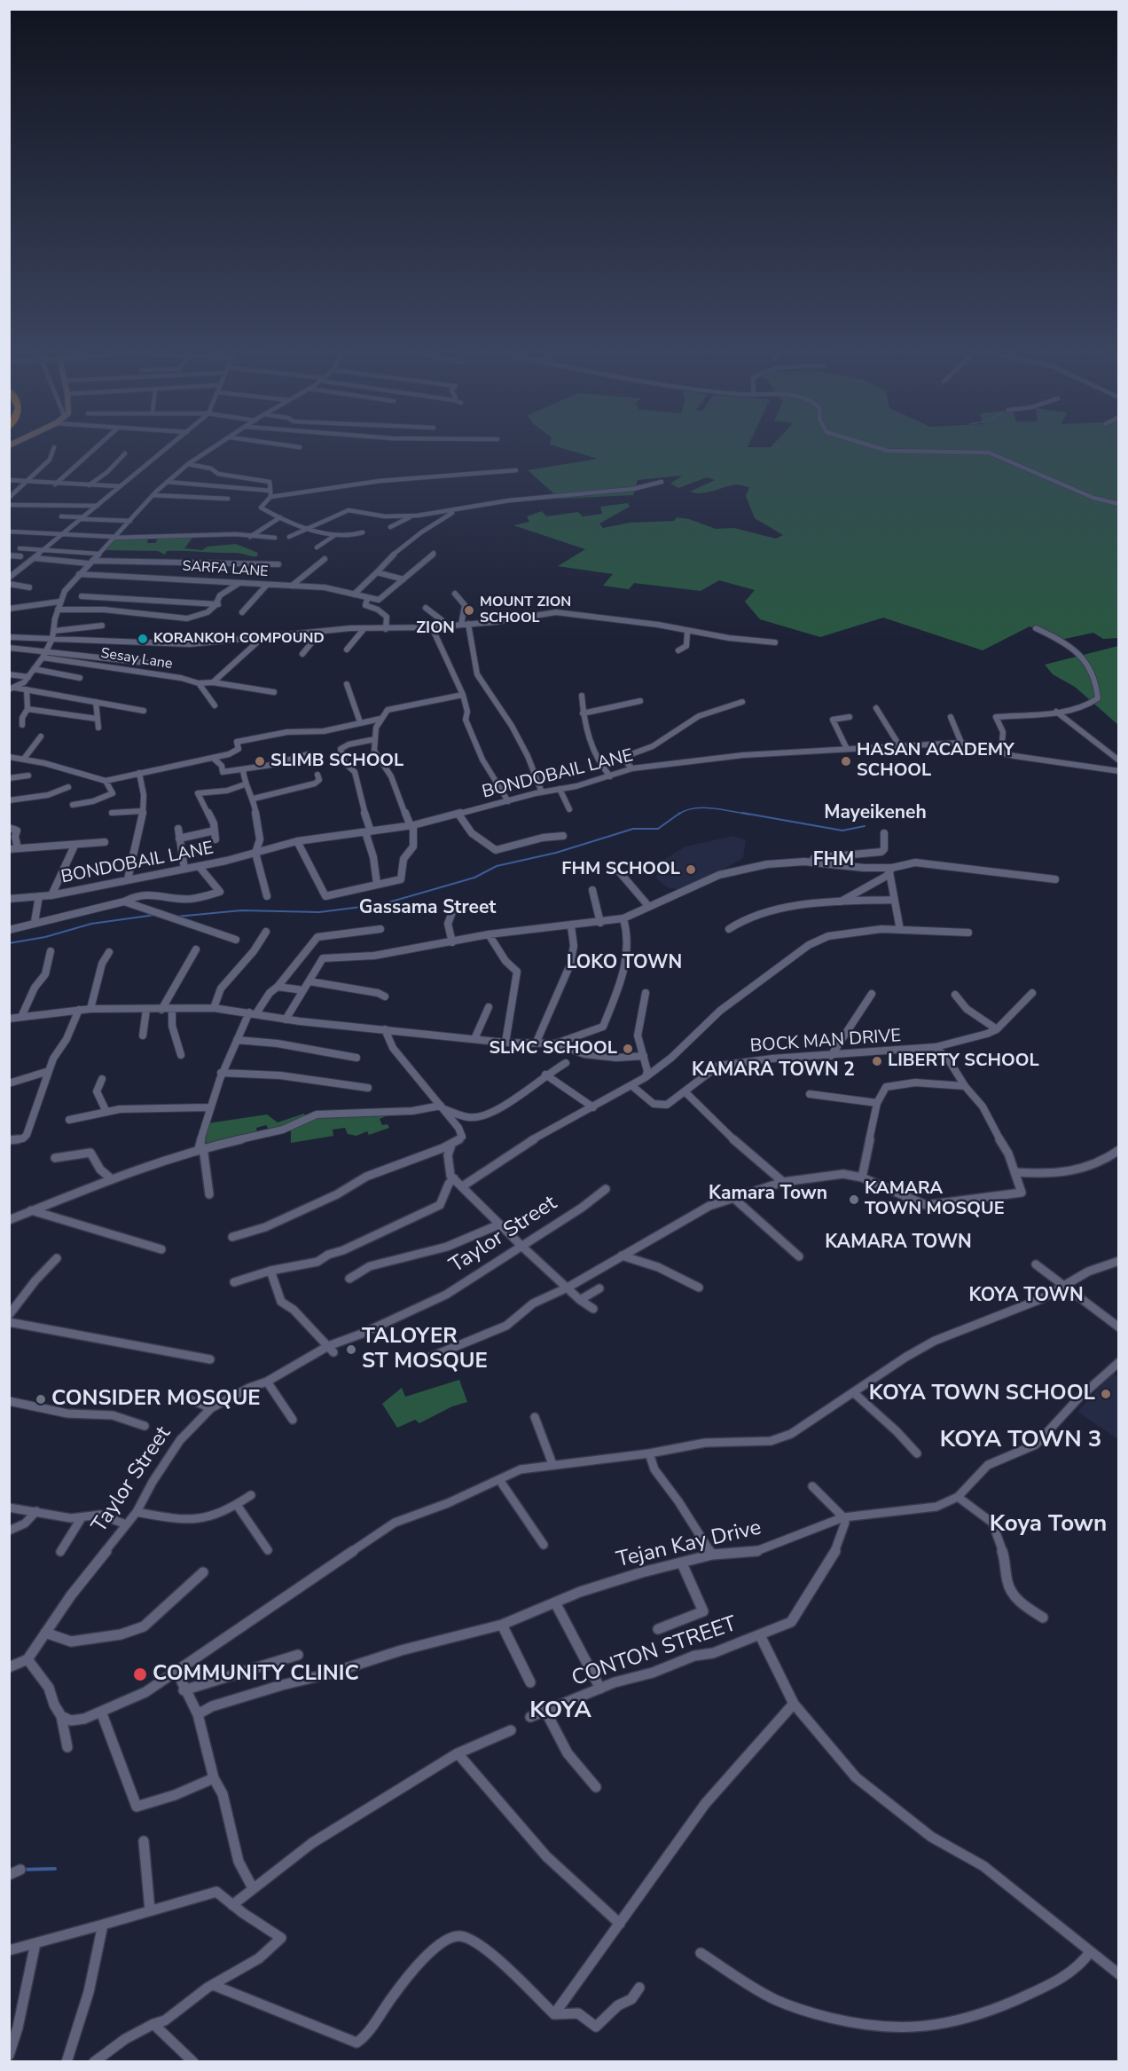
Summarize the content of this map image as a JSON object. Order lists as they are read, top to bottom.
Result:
{
  "streets": {
    "street": [
      "SARFA LANE",
      "Sesay Lane",
      "BONDOBAIL LANE",
      "BOCK MAN DRIVE",
      "Taylor Street",
      "Tejan Kay Drive",
      "CONTON STREET"
    ]
  },
  "crossings": [
    ["Tejan Kay Drive", "CONTON STREET"]
  ],
  "districts": [
    "ZION",
    "Mayeikeneh",
    "FHM",
    "Gassama Street",
    "LOKO TOWN",
    "KAMARA TOWN 2",
    "Kamara Town",
    "KAMARA TOWN",
    "KOYA TOWN",
    "KOYA TOWN 3",
    "Koya Town",
    "KOYA"
  ],
  "places": [
    "MOUNT ZION SCHOOL",
    "KORANKOH COMPOUND",
    "SLIMB SCHOOL",
    "HASAN ACADEMY SCHOOL",
    "FHM SCHOOL",
    "SLMC SCHOOL",
    "LIBERTY SCHOOL",
    "KAMARA TOWN MOSQUE",
    "TALOYER ST MOSQUE",
    "KOYA TOWN SCHOOL",
    "CONSIDER MOSQUE",
    "COMMUNITY CLINIC"
  ]
}
